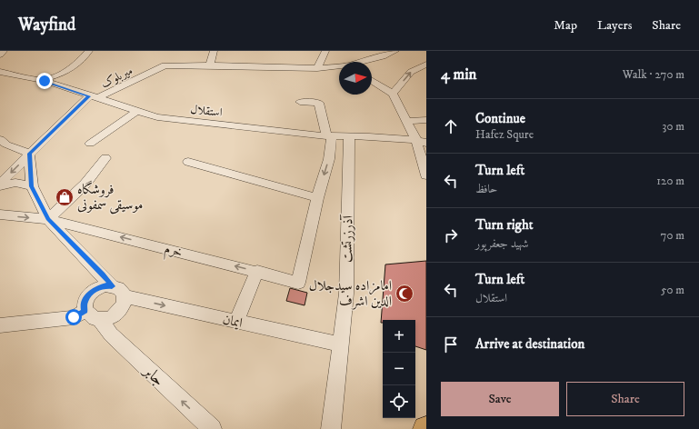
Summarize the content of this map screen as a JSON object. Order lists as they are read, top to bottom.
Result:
{
  "streets": {
    "street": [
      "میربلوک",
      "استقلال",
      "آذرزرتشت",
      "خرم",
      "ایمان",
      "جابر"
    ]
  },
  "crossings": [
    ["میربلوک", "استقلال"],
    ["استقلال", "آذرزرتشت"],
    ["آذرزرتشت", "ایمان"],
    ["ایمان", "جابر"]
  ],
  "one_way": ["ایمان", "جابر"],
  "places": {
    "shop": ["فروشگاه موسیقی سمفونی"],
    "mosque": ["امامزاده سیدجلال الدین اشرف"]
  },
  "north": "right",
  "page": {
    "header": "Wayfind",
    "nav": ["Map", "Layers", "Share"],
    "heading": ["4 min", "Walk · 270 m"],
    "list": [
      ["Continue", "Hafez Squre", "30 m"],
      ["Turn left", "حافظ", "120 m"],
      ["Turn right", "شهید جعفرپور", "70 m"],
      ["Turn left", "استقلال", "50 m"],
      "Arrive at destination"
    ],
    "map_buttons": ["+", "−"],
    "buttons": ["Save", "Share"]
  }
}
